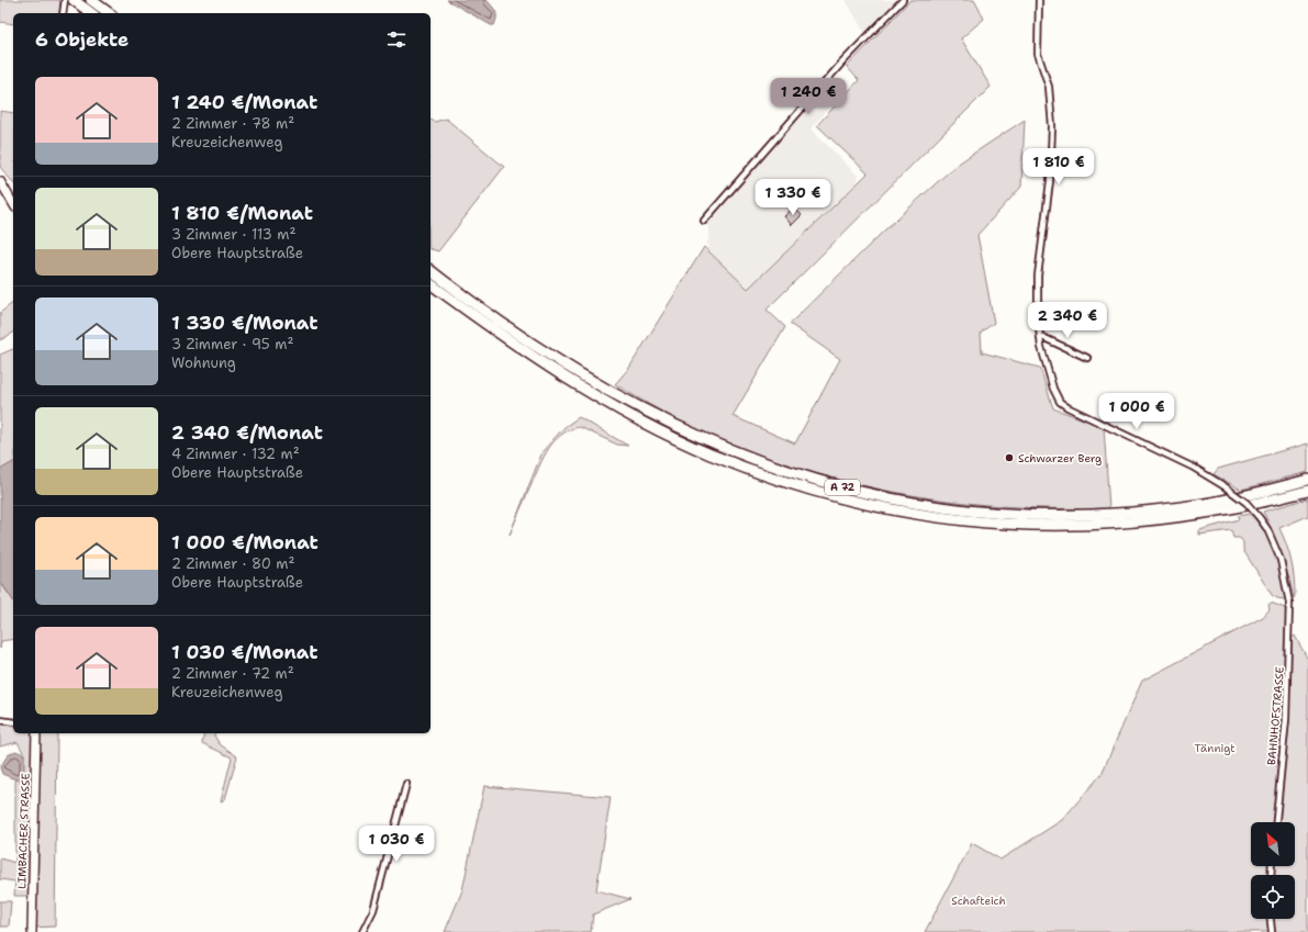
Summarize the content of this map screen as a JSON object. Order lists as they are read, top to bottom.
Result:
{
  "streets": {
    "highway": ["A 72"],
    "main road": ["LIMBACHER STRASSE"],
    "street": ["BAHNHOFSTRASSE"]
  },
  "parks": ["Tännigt", "Schafteich"],
  "places": ["Schwarzer Berg"],
  "north": "top left",
  "page": {
    "heading": "6 Objekte",
    "list": [
      {
        "name": "1 240 €/Monat",
        "note": "2 Zimmer · 78 m² · Kreuzeichenweg"
      },
      {
        "name": "1 810 €/Monat",
        "note": "3 Zimmer · 113 m² · Obere Hauptstraße"
      },
      {
        "name": "1 330 €/Monat",
        "note": "3 Zimmer · 95 m² · Wohnung"
      },
      {
        "name": "2 340 €/Monat",
        "note": "4 Zimmer · 132 m² · Obere Hauptstraße"
      },
      {
        "name": "1 000 €/Monat",
        "note": "2 Zimmer · 80 m² · Obere Hauptstraße"
      },
      {
        "name": "1 030 €/Monat",
        "note": "2 Zimmer · 72 m² · Kreuzeichenweg"
      }
    ],
    "price": [
      "1 240 €",
      "1 810 €",
      "1 330 €",
      "2 340 €",
      "1 000 €",
      "1 030 €"
    ]
  }
}
